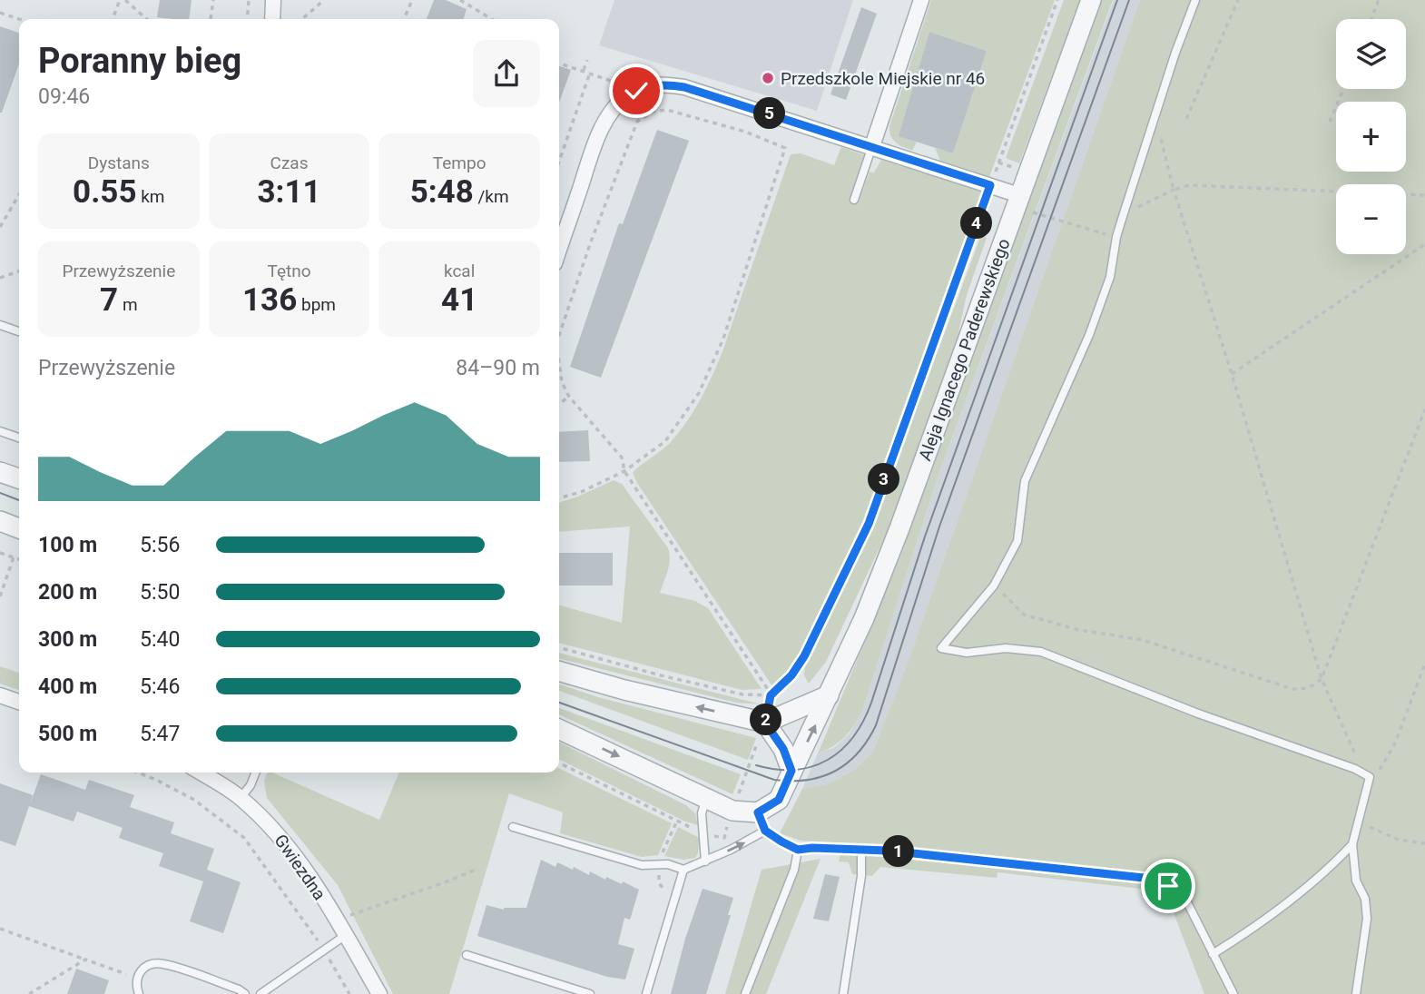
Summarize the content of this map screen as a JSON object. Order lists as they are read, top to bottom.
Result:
{
  "streets": {
    "street": ["Aleja Ignacego Paderewskiego", "Gwiezdna"]
  },
  "places": ["Przedszkole Miejskie nr 46"],
  "page": {
    "map_buttons": ["+", "−"],
    "heading": ["Poranny bieg", "09:46"],
    "pins": [
      "5",
      "4",
      "3",
      "2",
      "1"
    ],
    "stats": [
      ["Dystans", "0.55 km"],
      ["Czas", "3:11"],
      ["Tempo", "5:48 /km"],
      ["Przewyższenie", "7 m"],
      ["Tętno", "136 bpm"],
      ["kcal", "41"]
    ],
    "chart": ["Przewyższenie", "84–90 m"],
    "list": [
      {
        "name": "100 m",
        "note": "5:56"
      },
      {
        "name": "200 m",
        "note": "5:50"
      },
      {
        "name": "300 m",
        "note": "5:40"
      },
      {
        "name": "400 m",
        "note": "5:46"
      },
      {
        "name": "500 m",
        "note": "5:47"
      }
    ]
  }
}
